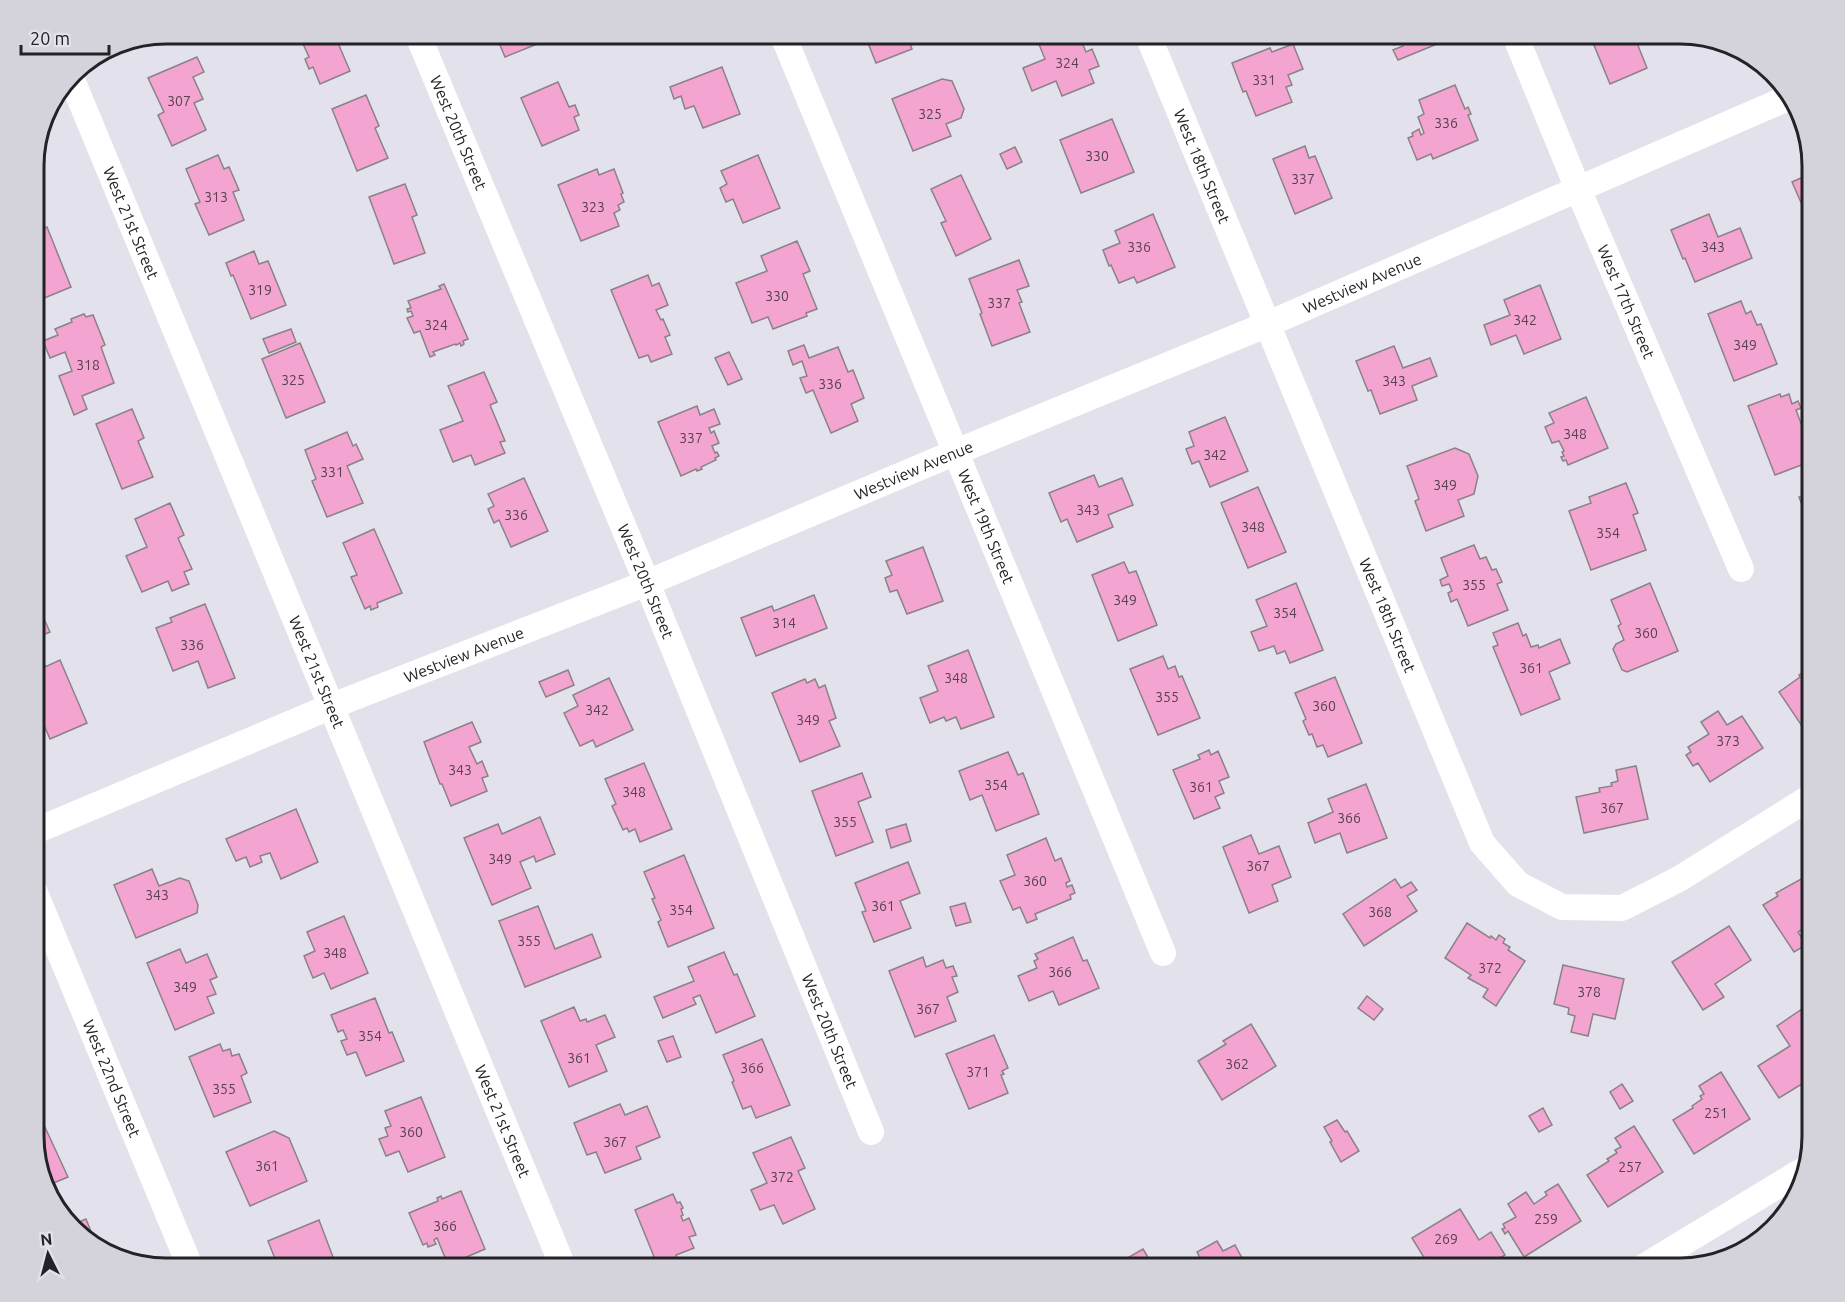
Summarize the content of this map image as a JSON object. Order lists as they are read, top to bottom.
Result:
{
  "streets": {
    "street": [
      "West 20th Street",
      "West 18th Street",
      "West 21st Street",
      "Westview Avenue",
      "West 17th Street",
      "West 19th Street",
      "West 22nd Street"
    ]
  },
  "crossings": [
    ["West 20th Street", "Westview Avenue"],
    ["West 18th Street", "Westview Avenue"],
    ["West 21st Street", "Westview Avenue"],
    ["Westview Avenue", "West 17th Street"],
    ["Westview Avenue", "West 19th Street"]
  ],
  "house_numbers": [
    "324",
    "331",
    "307",
    "325",
    "336",
    "330",
    "337",
    "313",
    "323",
    "336",
    "343",
    "319",
    "330",
    "337",
    "342",
    "324",
    "349",
    "318",
    "325",
    "343",
    "336",
    "348",
    "337",
    "342",
    "331",
    "349",
    "343",
    "336",
    "348",
    "354",
    "355",
    "349",
    "354",
    "314",
    "360",
    "336",
    "361",
    "348",
    "355",
    "360",
    "342",
    "349",
    "373",
    "343",
    "354",
    "361",
    "348",
    "367",
    "366",
    "355",
    "349",
    "367",
    "360",
    "343",
    "361",
    "354",
    "368",
    "355",
    "348",
    "372",
    "366",
    "349",
    "378",
    "367",
    "354",
    "361",
    "362",
    "366",
    "371",
    "355",
    "251",
    "360",
    "367",
    "361",
    "257",
    "372",
    "259",
    "366",
    "269"
  ],
  "scale_bar": "20 m",
  "north": "top"
}
